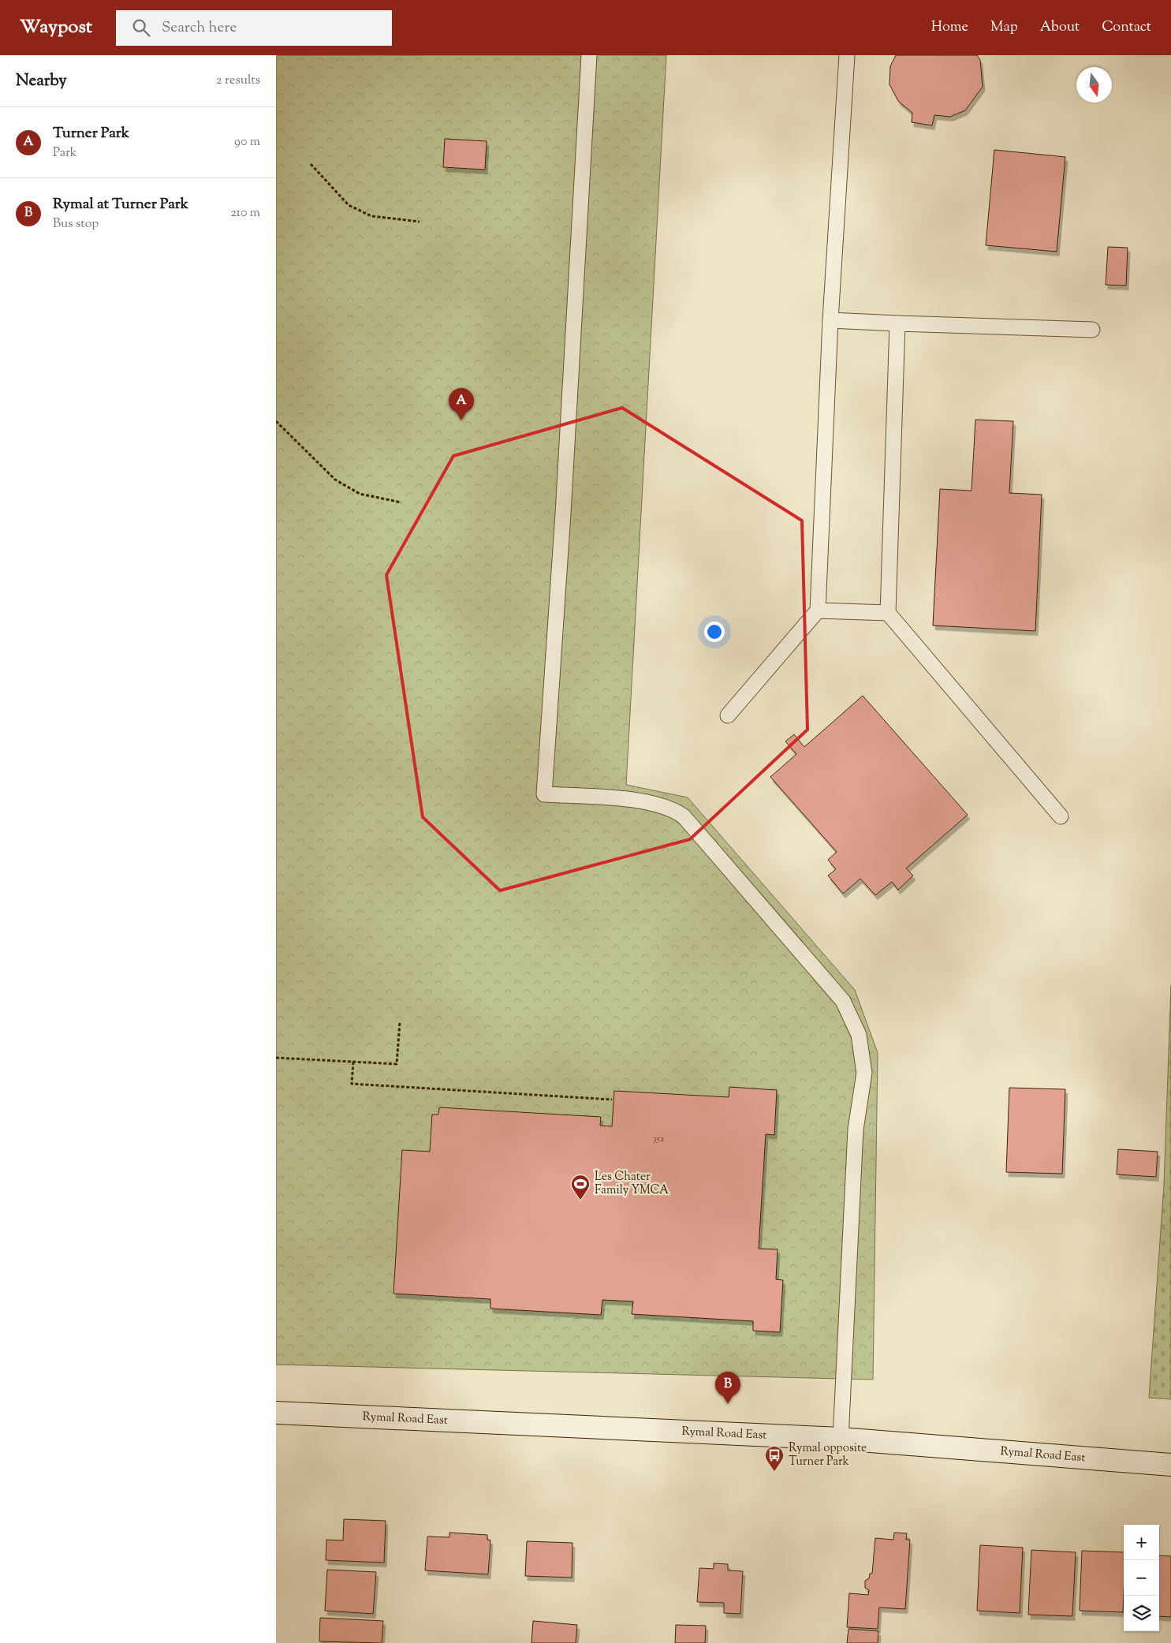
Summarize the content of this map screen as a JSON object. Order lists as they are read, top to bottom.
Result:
{
  "streets": {
    "main road": ["Rymal Road East"]
  },
  "places": {
    "sports": ["Les Chater Family YMCA"],
    "bus stop": ["Rymal opposite Turner Park"]
  },
  "house_numbers": ["352"],
  "north": "bottom",
  "page": {
    "header": "Waypost",
    "search": "Search here",
    "nav": [
      "Home",
      "Map",
      "About",
      "Contact"
    ],
    "heading": ["Nearby", "2 results"],
    "list": [
      {
        "mark": "A",
        "name": "Turner Park",
        "note": "Park",
        "value": "90 m"
      },
      {
        "mark": "B",
        "name": "Rymal at Turner Park",
        "note": "Bus stop",
        "value": "210 m"
      }
    ],
    "pins": ["A", "B"],
    "map_buttons": ["+", "−"]
  }
}
